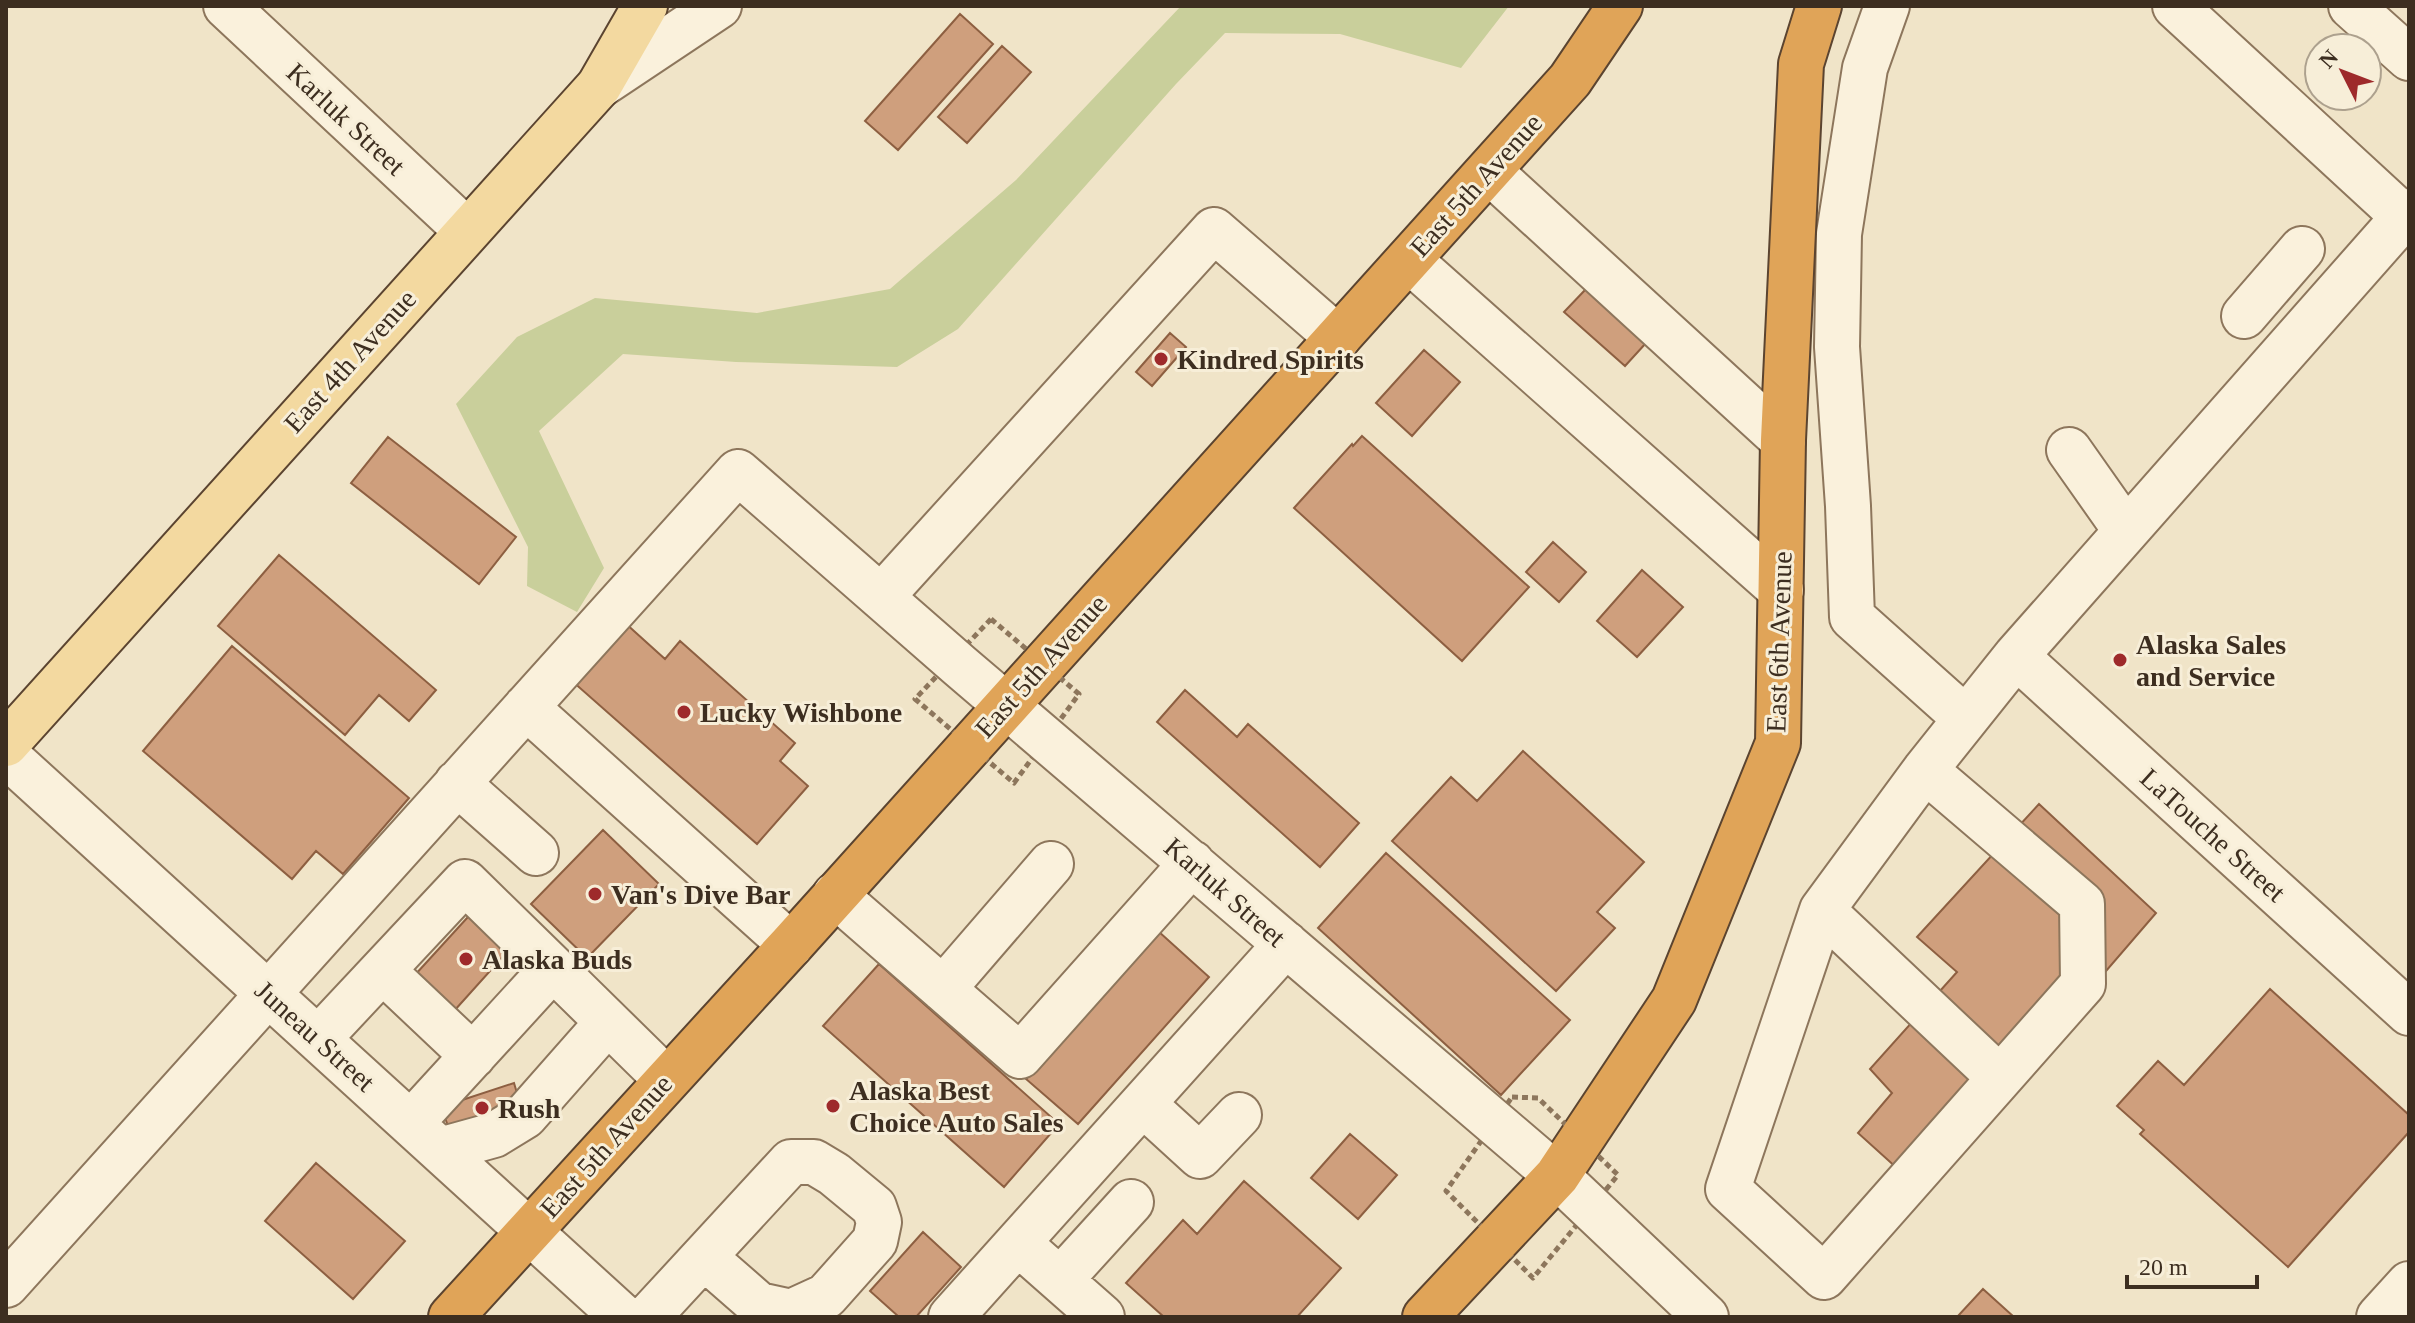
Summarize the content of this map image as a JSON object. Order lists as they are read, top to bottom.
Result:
{
  "streets": {
    "highway": ["East 5th Avenue", "East 6th Avenue"],
    "main road": ["East 4th Avenue"],
    "street": ["Karluk Street", "LaTouche Street", "Juneau Street"]
  },
  "crossings": [
    ["Karluk Street", "East 5th Avenue"],
    ["Karluk Street", "East 4th Avenue"],
    ["Karluk Street", "East 6th Avenue"],
    ["East 5th Avenue", "Juneau Street"]
  ],
  "places": [
    "Kindred Spirits",
    "Alaska Sales and Service",
    "Lucky Wishbone",
    "Van's Dive Bar",
    "Alaska Buds",
    "Alaska Best Choice Auto Sales",
    "Rush"
  ],
  "scale_bar": "20 m",
  "north": "top left"
}
